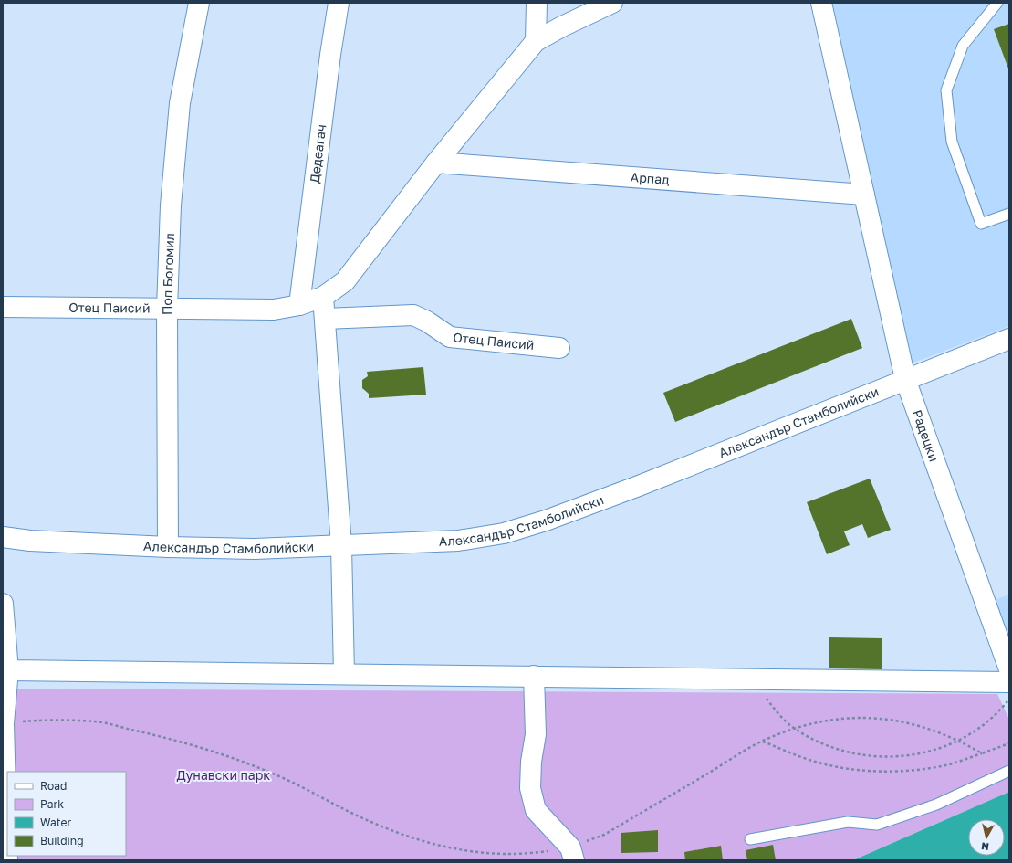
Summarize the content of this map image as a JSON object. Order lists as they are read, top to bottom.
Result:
{
  "streets": {
    "street": [
      "Дедеагач",
      "Арпад",
      "Поп Богомил",
      "Отец Паисий",
      "Александър Стамболийски",
      "Радецки"
    ]
  },
  "crossings": [
    ["Дедеагач", "Отец Паисий"],
    ["Арпад", "Отец Паисий"],
    ["Арпад", "Радецки"],
    ["Поп Богомил", "Отец Паисий"],
    ["Поп Богомил", "Александър Стамболийски"],
    ["Александър Стамболийски", "Радецки"]
  ],
  "parks": ["Дунавски парк"],
  "legend": [
    "Road",
    "Park",
    "Water",
    "Building"
  ],
  "north": "bottom"
}
